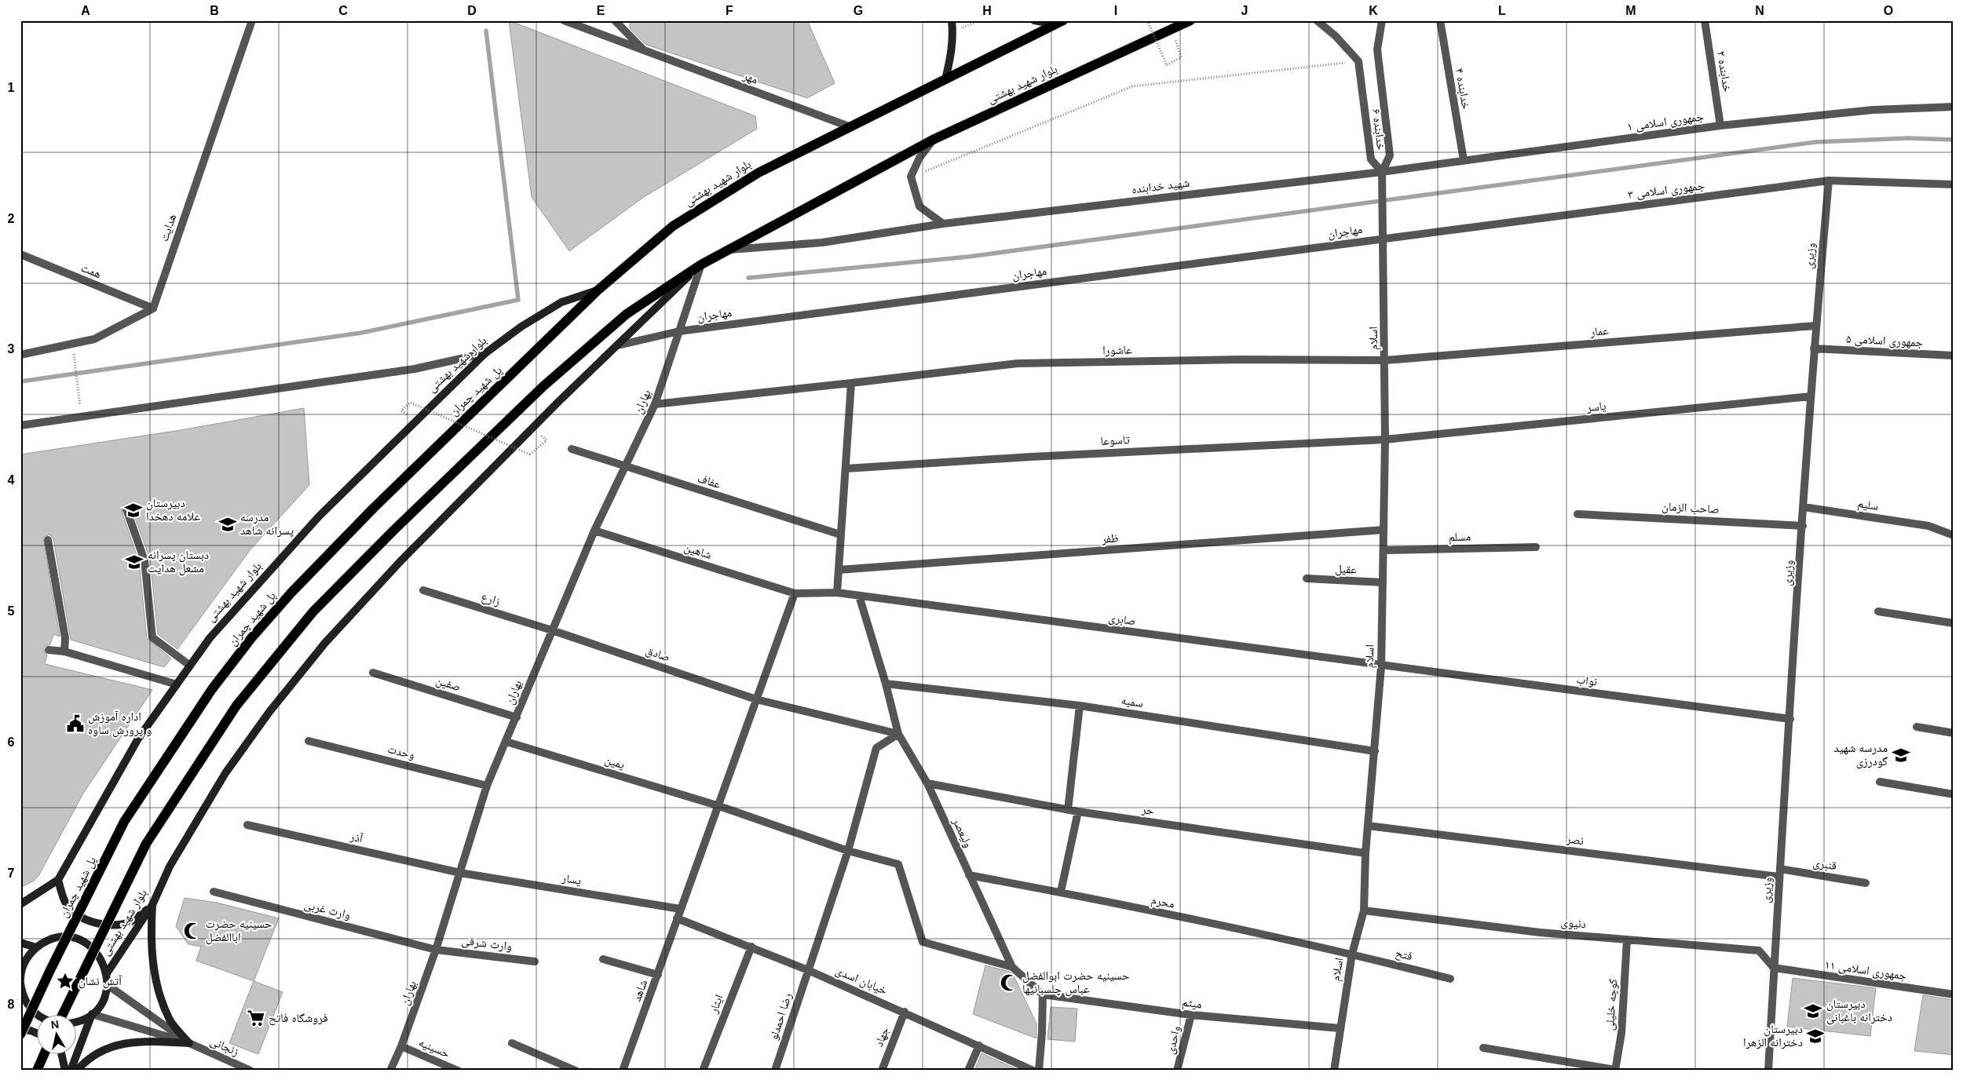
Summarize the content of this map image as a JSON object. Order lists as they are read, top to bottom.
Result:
{
  "streets": {
    "main road": ["بلوار شهید بهشتی", "پل شهید چمران"],
    "street": [
      "خدابنده ۲",
      "مهر",
      "خدابنده ۴",
      "جمهوری اسلامی ۱",
      "خدابنده ۶",
      "شهید خدابنده",
      "جمهوری اسلامی ۳",
      "هدایت",
      "مهاجران",
      "وزیری",
      "همت",
      "عمار",
      "اسلام",
      "جمهوری اسلامی ۵",
      "عاشورا",
      "بهاران",
      "یاسر",
      "تاسوعا",
      "عفاف",
      "سلیم",
      "صاحب الزمان",
      "مسلم",
      "ظفر",
      "شاهین",
      "عقیل",
      "زارع",
      "صابری",
      "صادق",
      "نواب",
      "صفین",
      "سمیه",
      "وحدت",
      "یمین",
      "حر",
      "ولیعصر",
      "آذر",
      "نصر",
      "قنبری",
      "یسار",
      "محرم",
      "وارث غربی",
      "دنیوی",
      "وارث شرقی",
      "فتح",
      "جمهوری اسلامی ۱۱",
      "خیابان اسدی",
      "شاهد",
      "میثم",
      "ایثار",
      "کوچه خلیلی",
      "رضا احمدلو",
      "جهاد",
      "واحدی",
      "زنجانی",
      "حسینیه"
    ]
  },
  "crossings": [
    ["خدابنده ۲", "جمهوری اسلامی ۱"],
    ["مهر", "بلوار شهید بهشتی"],
    ["بلوار شهید بهشتی", "شهید خدابنده"],
    ["بلوار شهید بهشتی", "مهاجران"],
    ["بلوار شهید بهشتی", "پل شهید چمران"],
    ["بلوار شهید بهشتی", "بهاران"],
    ["خدابنده ۴", "جمهوری اسلامی ۱"],
    ["جمهوری اسلامی ۱", "خدابنده ۶"],
    ["جمهوری اسلامی ۱", "شهید خدابنده"],
    ["جمهوری اسلامی ۱", "اسلام"],
    ["خدابنده ۶", "شهید خدابنده"],
    ["خدابنده ۶", "اسلام"],
    ["شهید خدابنده", "اسلام"],
    ["جمهوری اسلامی ۳", "مهاجران"],
    ["جمهوری اسلامی ۳", "وزیری"],
    ["جمهوری اسلامی ۳", "اسلام"],
    ["هدایت", "همت"],
    ["مهاجران", "اسلام"],
    ["مهاجران", "بهاران"],
    ["وزیری", "عمار"],
    ["وزیری", "جمهوری اسلامی ۵"],
    ["وزیری", "یاسر"],
    ["وزیری", "سلیم"],
    ["وزیری", "صاحب الزمان"],
    ["وزیری", "نواب"],
    ["وزیری", "نصر"],
    ["وزیری", "قنبری"],
    ["وزیری", "دنیوی"],
    ["وزیری", "جمهوری اسلامی ۱۱"],
    ["عمار", "اسلام"],
    ["عمار", "عاشورا"],
    ["اسلام", "عاشورا"],
    ["اسلام", "یاسر"],
    ["اسلام", "تاسوعا"],
    ["اسلام", "مسلم"],
    ["اسلام", "ظفر"],
    ["اسلام", "عقیل"],
    ["اسلام", "صابری"],
    ["اسلام", "نواب"],
    ["اسلام", "سمیه"],
    ["اسلام", "حر"],
    ["اسلام", "نصر"],
    ["اسلام", "محرم"],
    ["اسلام", "دنیوی"],
    ["اسلام", "فتح"],
    ["اسلام", "میثم"],
    ["عاشورا", "بهاران"],
    ["بهاران", "عفاف"],
    ["بهاران", "شاهین"],
    ["بهاران", "زارع"],
    ["بهاران", "صادق"],
    ["بهاران", "صفین"],
    ["بهاران", "وحدت"],
    ["بهاران", "یمین"],
    ["بهاران", "آذر"],
    ["بهاران", "یسار"],
    ["بهاران", "وارث غربی"],
    ["بهاران", "وارث شرقی"],
    ["بهاران", "حسینیه"],
    ["یاسر", "تاسوعا"],
    ["شاهین", "صابری"],
    ["شاهین", "شاهد"],
    ["زارع", "صادق"],
    ["صابری", "نواب"],
    ["صابری", "ولیعصر"],
    ["صادق", "ولیعصر"],
    ["صادق", "شاهد"],
    ["صادق", "رضا احمدلو"],
    ["سمیه", "ولیعصر"],
    ["یمین", "ولیعصر"],
    ["یمین", "شاهد"],
    ["یمین", "رضا احمدلو"],
    ["حر", "ولیعصر"],
    ["ولیعصر", "محرم"],
    ["ولیعصر", "میثم"],
    ["ولیعصر", "رضا احمدلو"],
    ["آذر", "یسار"],
    ["نصر", "قنبری"],
    ["یسار", "شاهد"],
    ["محرم", "فتح"],
    ["وارث غربی", "وارث شرقی"],
    ["دنیوی", "جمهوری اسلامی ۱۱"],
    ["دنیوی", "کوچه خلیلی"],
    ["خیابان اسدی", "شاهد"],
    ["خیابان اسدی", "ایثار"],
    ["خیابان اسدی", "رضا احمدلو"],
    ["خیابان اسدی", "جهاد"],
    ["میثم", "واحدی"]
  ],
  "places": {
    "school or university": [
      "دبیرستان علامه دهخدا",
      "مدرسه پسرانه شاهد",
      "دبستان پسرانه مشعل هدایت",
      "مدرسه شهید گودرزی",
      "دبیرستان دخترانه باغبانی",
      "دبیرستان دخترانه الزهرا"
    ],
    "public building": ["اداره آموزش و پرورش ساوه"],
    "mosque": ["حسینیه حضرت اباالفضل", "حسینیه حضرت ابوالفضل عباس چلسبانیها"],
    "place": ["آتش نشان"],
    "supermarket": ["فروشگاه فاتح"]
  },
  "north": "top",
  "grid": {
    "columns": [
      "A",
      "B",
      "C",
      "D",
      "E",
      "F",
      "G",
      "H",
      "I",
      "J",
      "K",
      "L",
      "M",
      "N",
      "O"
    ],
    "rows": [
      "1",
      "2",
      "3",
      "4",
      "5",
      "6",
      "7",
      "8"
    ]
  }
}
